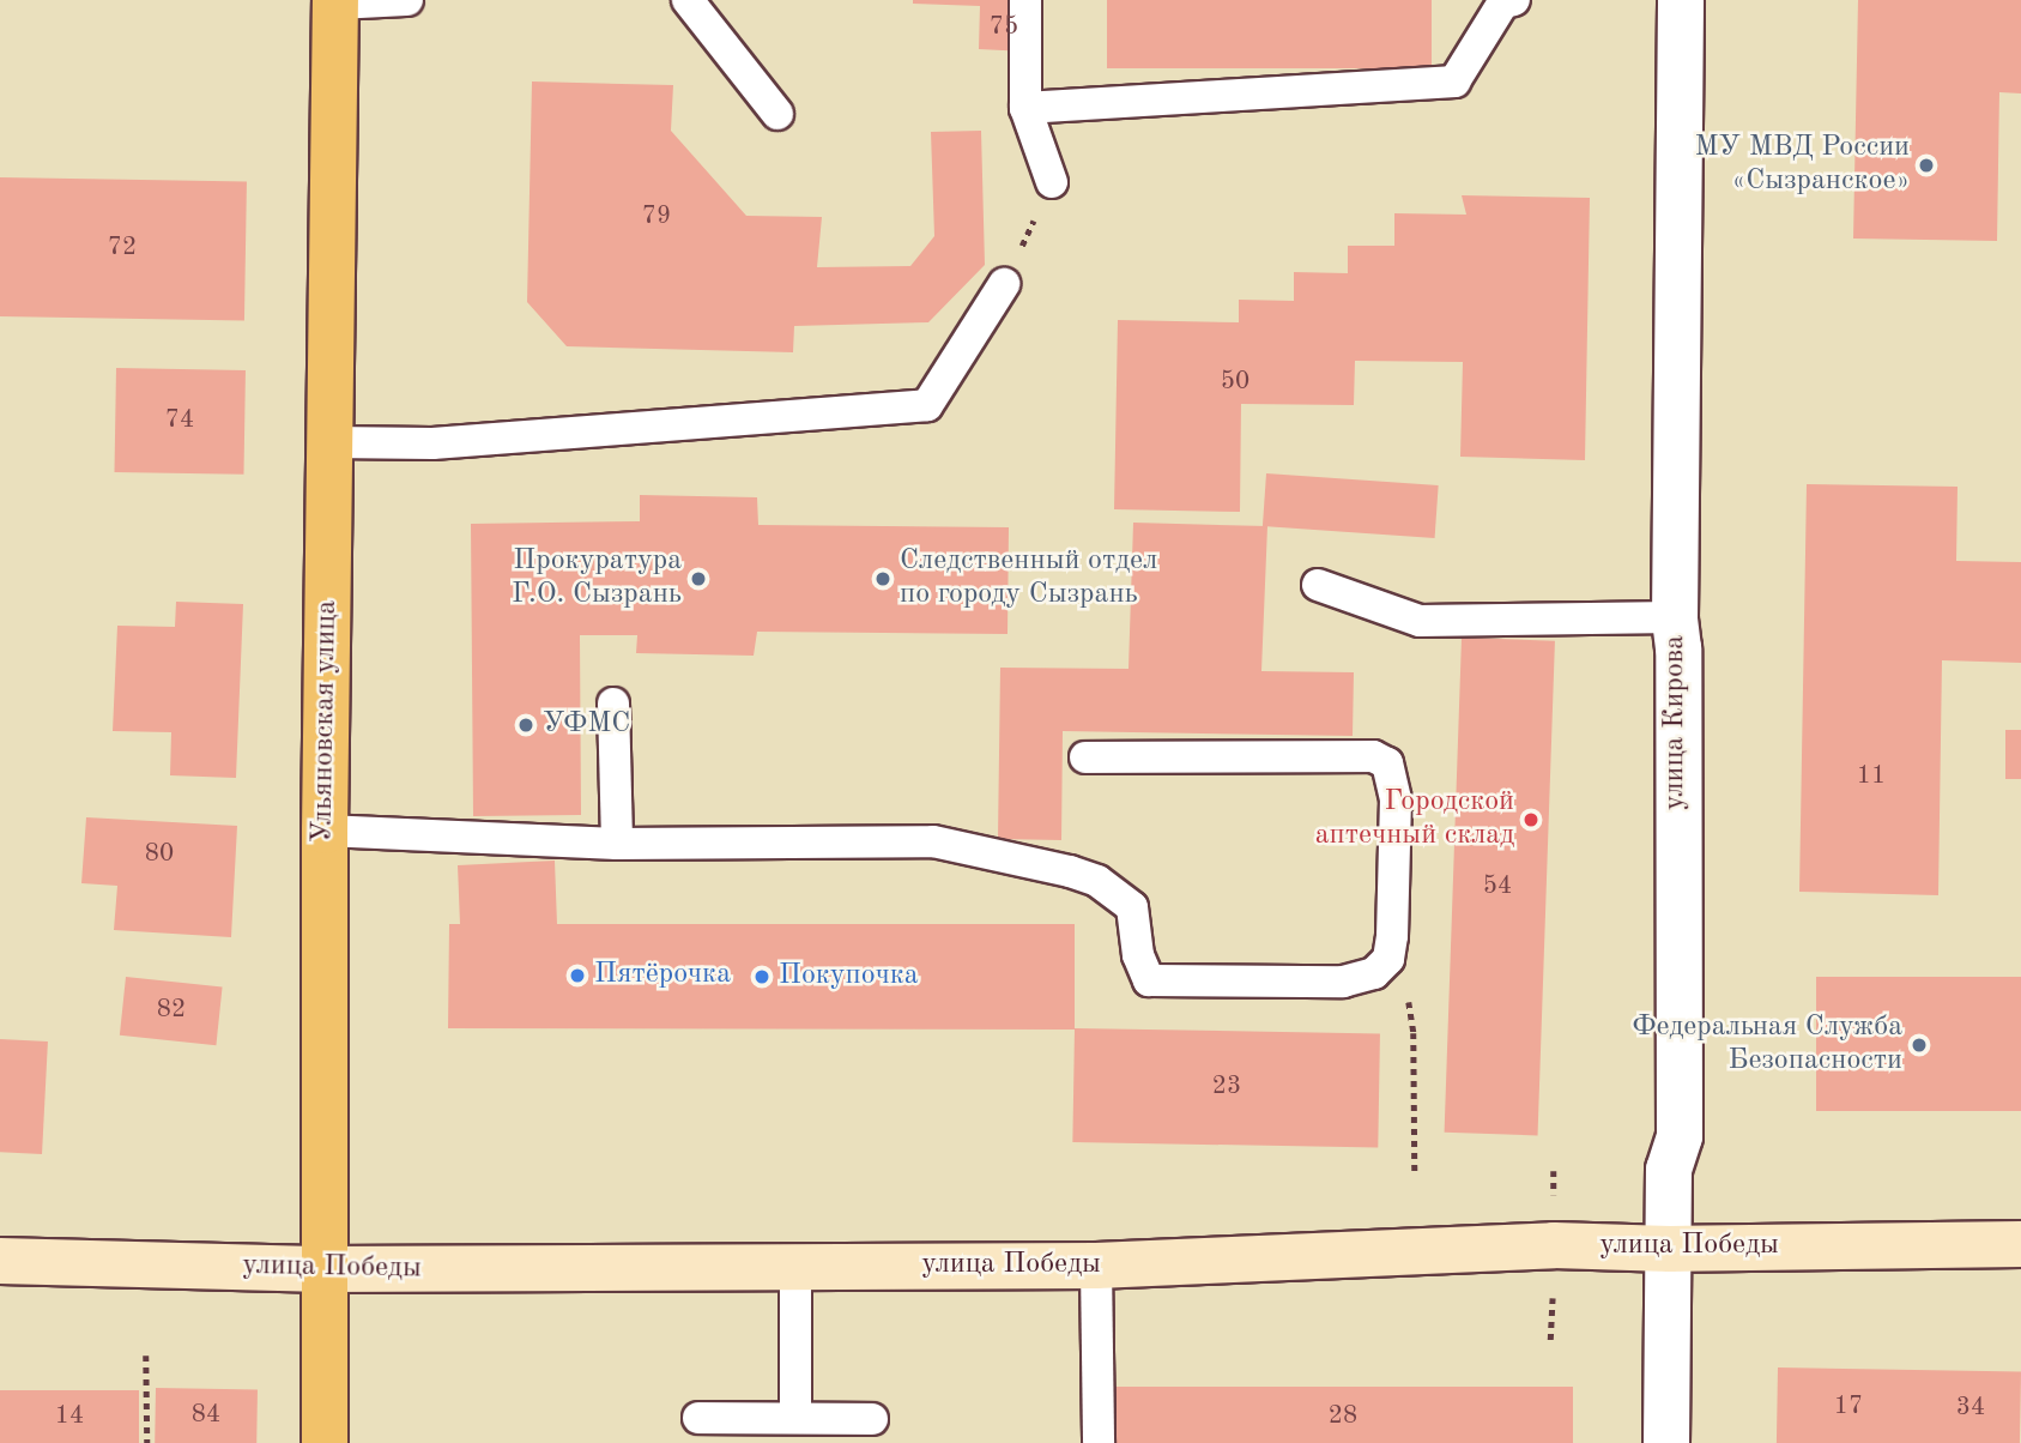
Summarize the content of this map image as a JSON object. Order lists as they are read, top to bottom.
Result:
{
  "streets": {
    "main road": ["Ульяновская улица", "улица Победы"],
    "street": ["улица Кирова"]
  },
  "crossings": [
    ["Ульяновская улица", "улица Победы"],
    ["улица Кирова", "улица Победы"]
  ],
  "places": [
    "МУ МВД России «Сызранское»",
    "Прокуратура Г.О. Сызрань",
    "Следственный отдел по городу Сызрань",
    "УФМС",
    "Городской аптечный склад",
    "Пятёрочка",
    "Покупочка",
    "Федеральная Служба Безопасности"
  ],
  "house_numbers": [
    "75",
    "79",
    "72",
    "50",
    "74",
    "11",
    "80",
    "54",
    "82",
    "23",
    "17",
    "34",
    "84",
    "14",
    "28"
  ]
}
